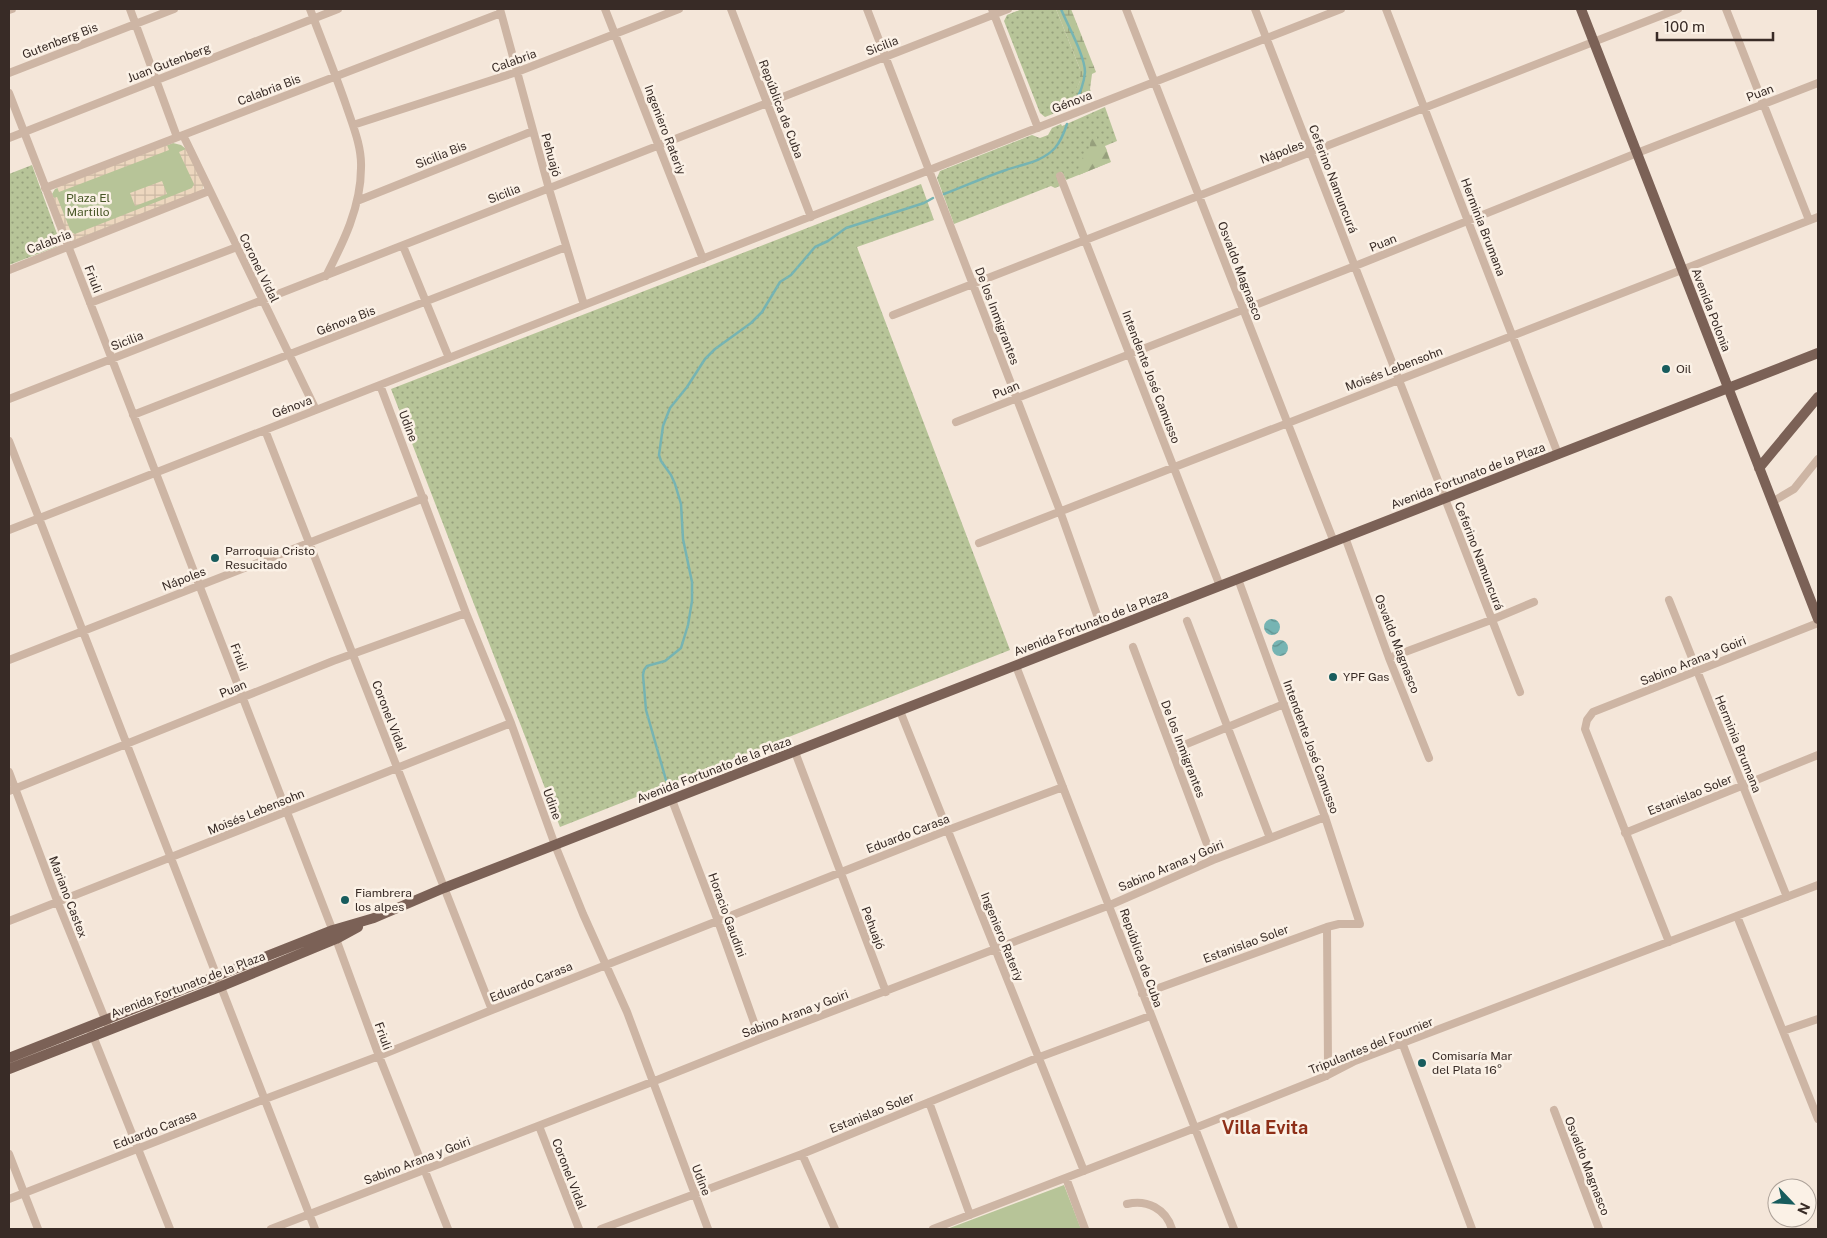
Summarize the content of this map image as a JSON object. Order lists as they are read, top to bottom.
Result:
{
  "streets": {
    "main road": ["Avenida Polonia", "Avenida Fortunato de la Plaza"],
    "street": [
      "Gutenberg Bis",
      "Sicilia",
      "Calabria",
      "Juan Gutenberg",
      "Calabria Bis",
      "Puan",
      "Génova",
      "República de Cuba",
      "Ingeniero Rateriy",
      "Nápoles",
      "Sicilia Bis",
      "Pehuajó",
      "Ceferino Namuncurá",
      "Herminia Brumana",
      "Coronel Vidal",
      "Osvaldo Magnasco",
      "Friuli",
      "De los Inmigrantes",
      "Génova Bis",
      "Moisés Lebensohn",
      "Intendente José Camusso",
      "Udine",
      "Sabino Arana y Goiri",
      "Estanislao Soler",
      "Eduardo Carasa",
      "Mariano Castex",
      "Horacio Gaudini",
      "Tripulantes del Fournier"
    ]
  },
  "crossings": [
    ["Gutenberg Bis", "Coronel Vidal"],
    ["Sicilia", "República de Cuba"],
    ["Sicilia", "Ingeniero Rateriy"],
    ["Sicilia", "Pehuajó"],
    ["Sicilia", "Coronel Vidal"],
    ["Sicilia", "Friuli"],
    ["Sicilia", "De los Inmigrantes"],
    ["Calabria", "Ingeniero Rateriy"],
    ["Calabria", "Pehuajó"],
    ["Calabria", "Coronel Vidal"],
    ["Calabria", "Friuli"],
    ["Juan Gutenberg", "Coronel Vidal"],
    ["Juan Gutenberg", "Friuli"],
    ["Calabria Bis", "Pehuajó"],
    ["Calabria Bis", "Coronel Vidal"],
    ["Calabria Bis", "Friuli"],
    ["Puan", "Ceferino Namuncurá"],
    ["Puan", "Herminia Brumana"],
    ["Puan", "Coronel Vidal"],
    ["Puan", "Osvaldo Magnasco"],
    ["Puan", "Friuli"],
    ["Puan", "Avenida Polonia"],
    ["Puan", "De los Inmigrantes"],
    ["Puan", "Intendente José Camusso"],
    ["Puan", "Udine"],
    ["Puan", "Mariano Castex"],
    ["Génova", "República de Cuba"],
    ["Génova", "Ingeniero Rateriy"],
    ["Génova", "Pehuajó"],
    ["Génova", "Ceferino Namuncurá"],
    ["Génova", "Coronel Vidal"],
    ["Génova", "Osvaldo Magnasco"],
    ["Génova", "Friuli"],
    ["Génova", "De los Inmigrantes"],
    ["Génova", "Udine"],
    ["República de Cuba", "Avenida Fortunato de la Plaza"],
    ["República de Cuba", "Sabino Arana y Goiri"],
    ["República de Cuba", "Estanislao Soler"],
    ["República de Cuba", "Eduardo Carasa"],
    ["República de Cuba", "Tripulantes del Fournier"],
    ["Ingeniero Rateriy", "Avenida Fortunato de la Plaza"],
    ["Ingeniero Rateriy", "Sabino Arana y Goiri"],
    ["Ingeniero Rateriy", "Estanislao Soler"],
    ["Ingeniero Rateriy", "Eduardo Carasa"],
    ["Ingeniero Rateriy", "Tripulantes del Fournier"],
    ["Nápoles", "Ceferino Namuncurá"],
    ["Nápoles", "Herminia Brumana"],
    ["Nápoles", "Coronel Vidal"],
    ["Nápoles", "Osvaldo Magnasco"],
    ["Nápoles", "Friuli"],
    ["Nápoles", "Avenida Polonia"],
    ["Nápoles", "De los Inmigrantes"],
    ["Nápoles", "Intendente José Camusso"],
    ["Nápoles", "Udine"],
    ["Sicilia Bis", "Pehuajó"],
    ["Pehuajó", "Génova Bis"],
    ["Pehuajó", "Avenida Fortunato de la Plaza"],
    ["Pehuajó", "Sabino Arana y Goiri"],
    ["Pehuajó", "Eduardo Carasa"],
    ["Ceferino Namuncurá", "Moisés Lebensohn"],
    ["Ceferino Namuncurá", "Avenida Fortunato de la Plaza"],
    ["Herminia Brumana", "Moisés Lebensohn"],
    ["Herminia Brumana", "Avenida Fortunato de la Plaza"],
    ["Herminia Brumana", "Sabino Arana y Goiri"],
    ["Herminia Brumana", "Estanislao Soler"],
    ["Herminia Brumana", "Tripulantes del Fournier"],
    ["Coronel Vidal", "Génova Bis"],
    ["Coronel Vidal", "Moisés Lebensohn"],
    ["Coronel Vidal", "Avenida Fortunato de la Plaza"],
    ["Coronel Vidal", "Sabino Arana y Goiri"],
    ["Coronel Vidal", "Eduardo Carasa"],
    ["Osvaldo Magnasco", "Moisés Lebensohn"],
    ["Osvaldo Magnasco", "Avenida Fortunato de la Plaza"],
    ["Friuli", "Génova Bis"],
    ["Friuli", "Moisés Lebensohn"],
    ["Friuli", "Avenida Fortunato de la Plaza"],
    ["Friuli", "Sabino Arana y Goiri"],
    ["Friuli", "Eduardo Carasa"],
    ["Avenida Polonia", "Moisés Lebensohn"],
    ["Avenida Polonia", "Avenida Fortunato de la Plaza"],
    ["De los Inmigrantes", "Moisés Lebensohn"],
    ["De los Inmigrantes", "Avenida Fortunato de la Plaza"],
    ["De los Inmigrantes", "Sabino Arana y Goiri"],
    ["Moisés Lebensohn", "Intendente José Camusso"],
    ["Moisés Lebensohn", "Udine"],
    ["Moisés Lebensohn", "Mariano Castex"],
    ["Intendente José Camusso", "Avenida Fortunato de la Plaza"],
    ["Intendente José Camusso", "Sabino Arana y Goiri"],
    ["Intendente José Camusso", "Estanislao Soler"],
    ["Udine", "Avenida Fortunato de la Plaza"],
    ["Udine", "Sabino Arana y Goiri"],
    ["Udine", "Estanislao Soler"],
    ["Udine", "Eduardo Carasa"],
    ["Avenida Fortunato de la Plaza", "Mariano Castex"],
    ["Avenida Fortunato de la Plaza", "Horacio Gaudini"],
    ["Sabino Arana y Goiri", "Estanislao Soler"],
    ["Sabino Arana y Goiri", "Horacio Gaudini"],
    ["Eduardo Carasa", "Horacio Gaudini"]
  ],
  "districts": ["Villa Evita"],
  "parks": ["Plaza El Martillo"],
  "places": [
    "Oil",
    "Parroquia Cristo Resucitado",
    "YPF Gas",
    "Fiambrera los alpes",
    "Comisaría Mar del Plata 16°"
  ],
  "scale_bar": "100 m",
  "north": "bottom right"
}
